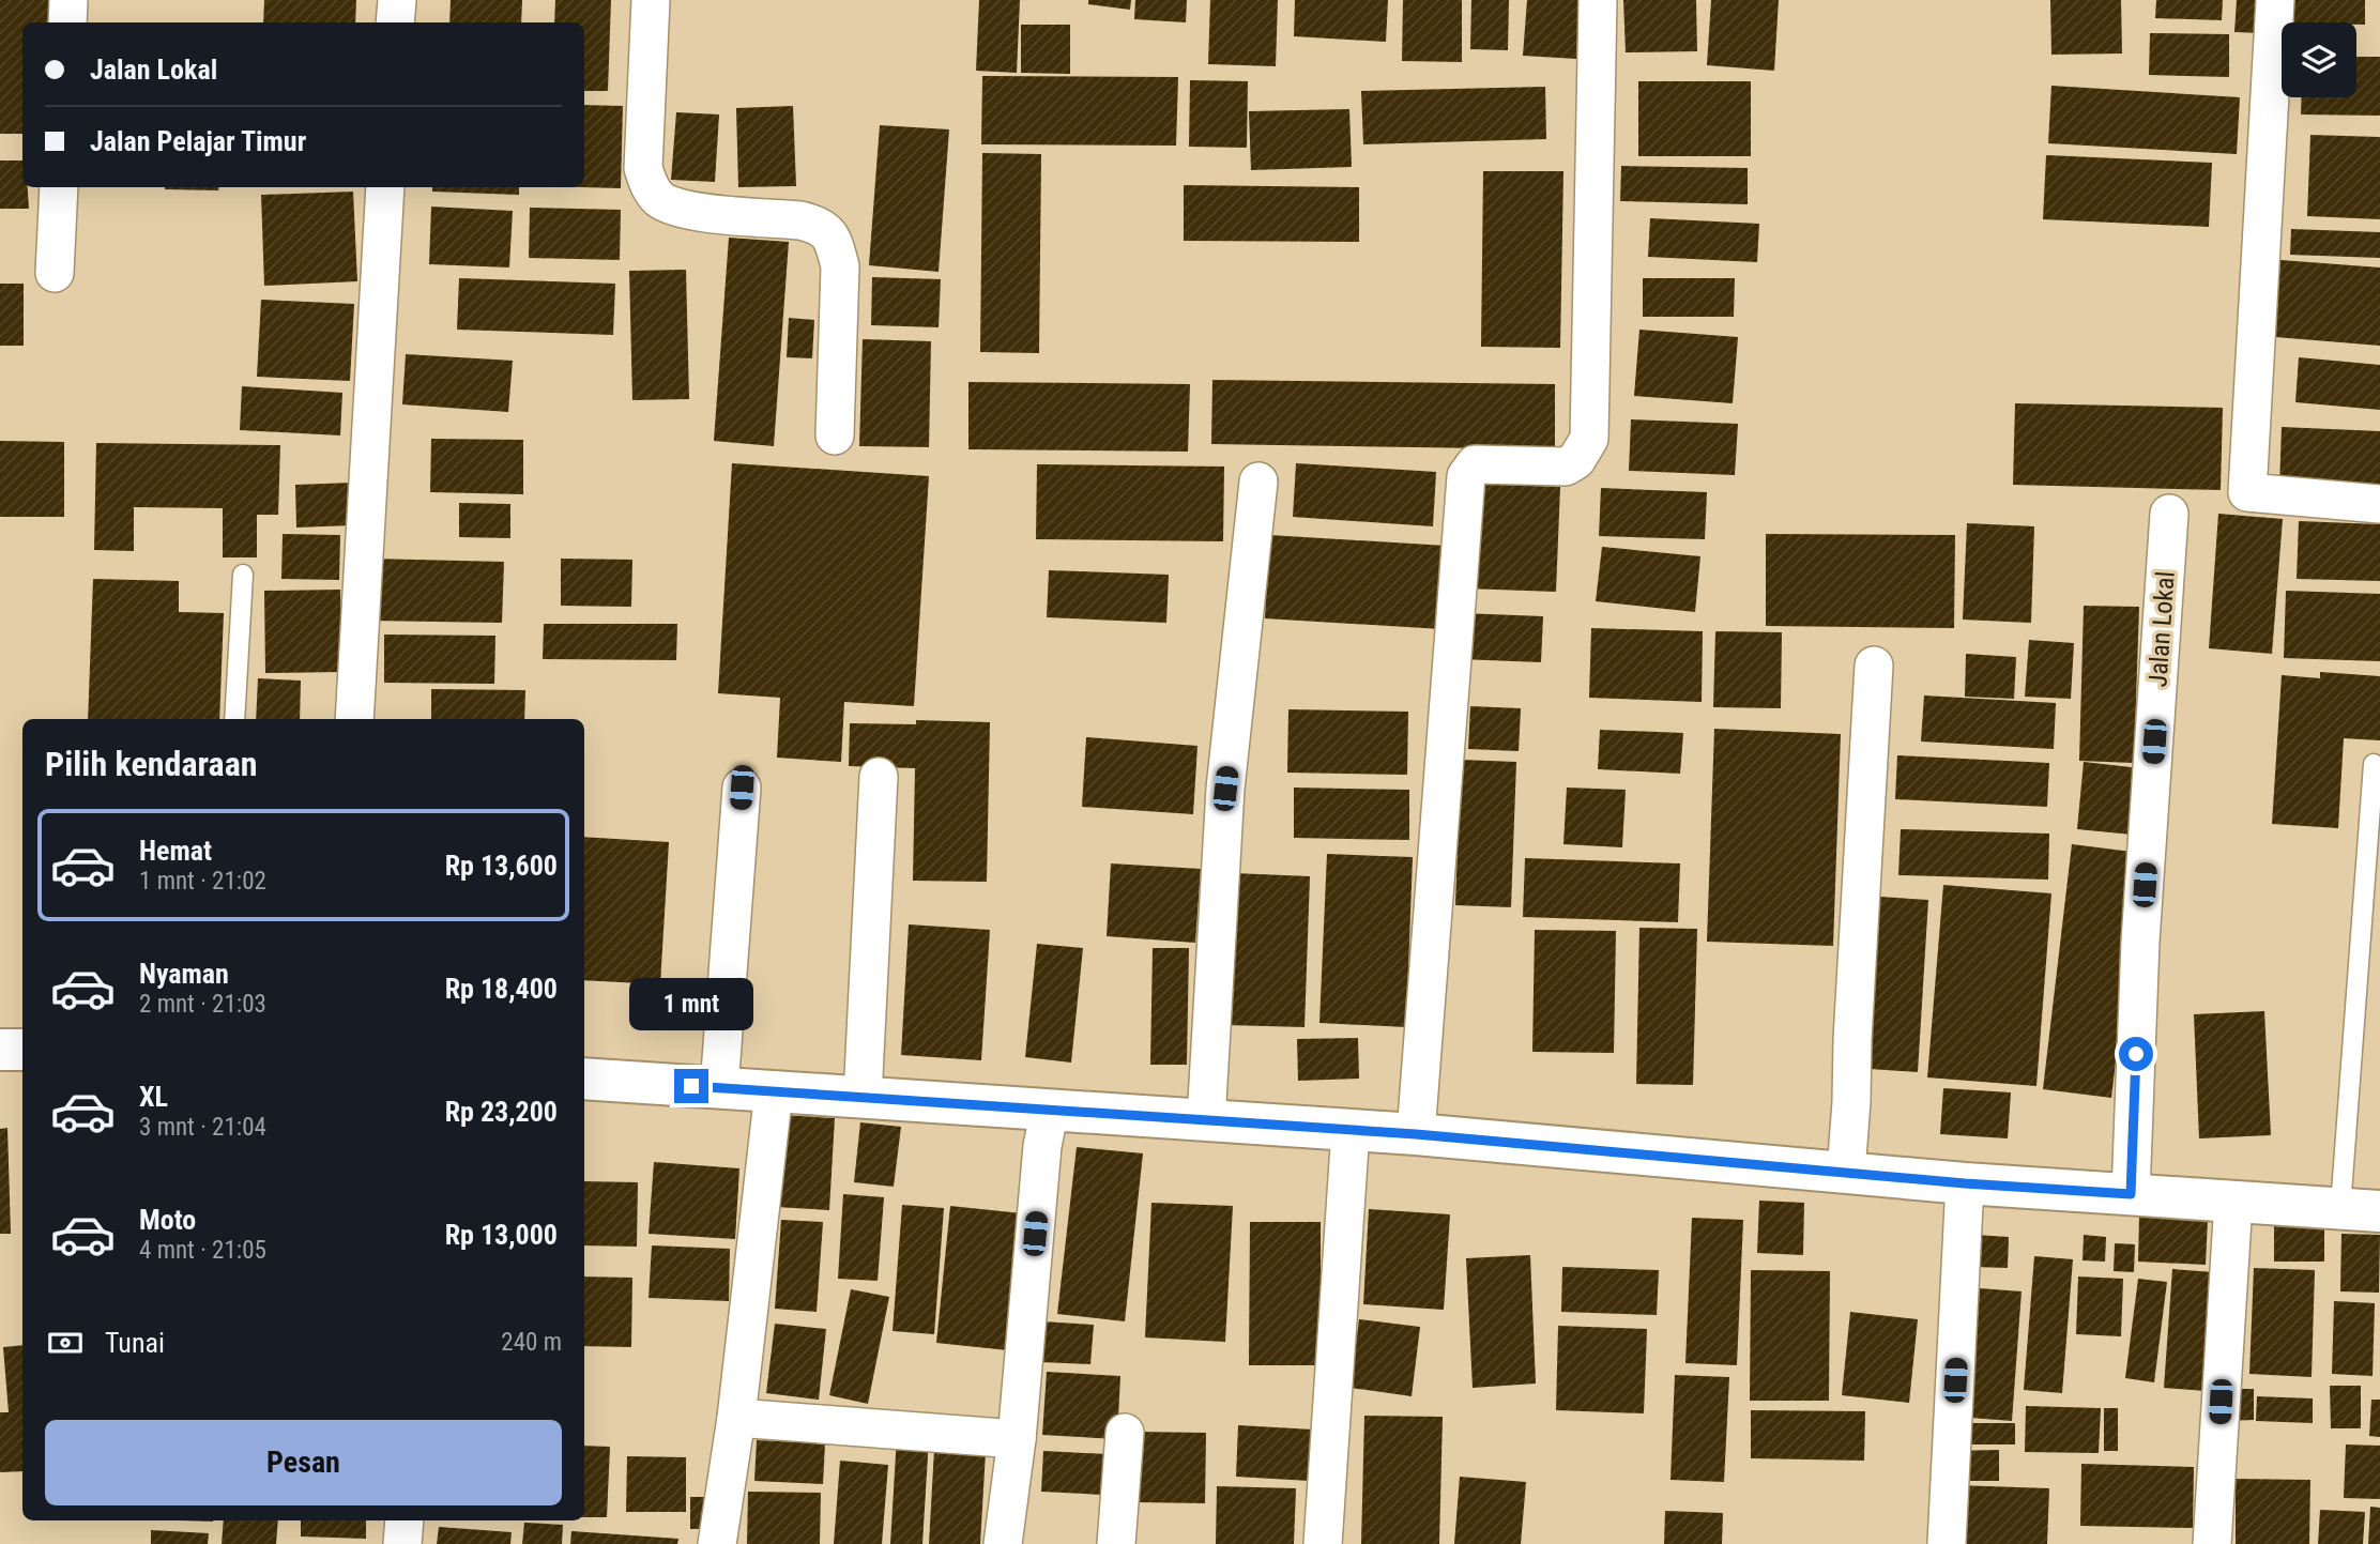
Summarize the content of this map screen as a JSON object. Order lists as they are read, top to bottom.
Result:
{
  "streets": {
    "street": ["Jalan Lokal"]
  },
  "page": {
    "banner": ["Jalan Lokal", "Jalan Pelajar Timur"],
    "heading": "Pilih kendaraan",
    "list": [
      {
        "name": "Hemat",
        "note": "1 mnt · 21:02",
        "value": "Rp 13,600"
      },
      {
        "name": "Nyaman",
        "note": "2 mnt · 21:03",
        "value": "Rp 18,400"
      },
      {
        "name": "XL",
        "note": "3 mnt · 21:04",
        "value": "Rp 23,200"
      },
      {
        "name": "Moto",
        "note": "4 mnt · 21:05",
        "value": "Rp 13,000"
      }
    ],
    "bubble": "1 mnt",
    "pay": ["Tunai", "240 m"],
    "buttons": "Pesan"
  }
}
